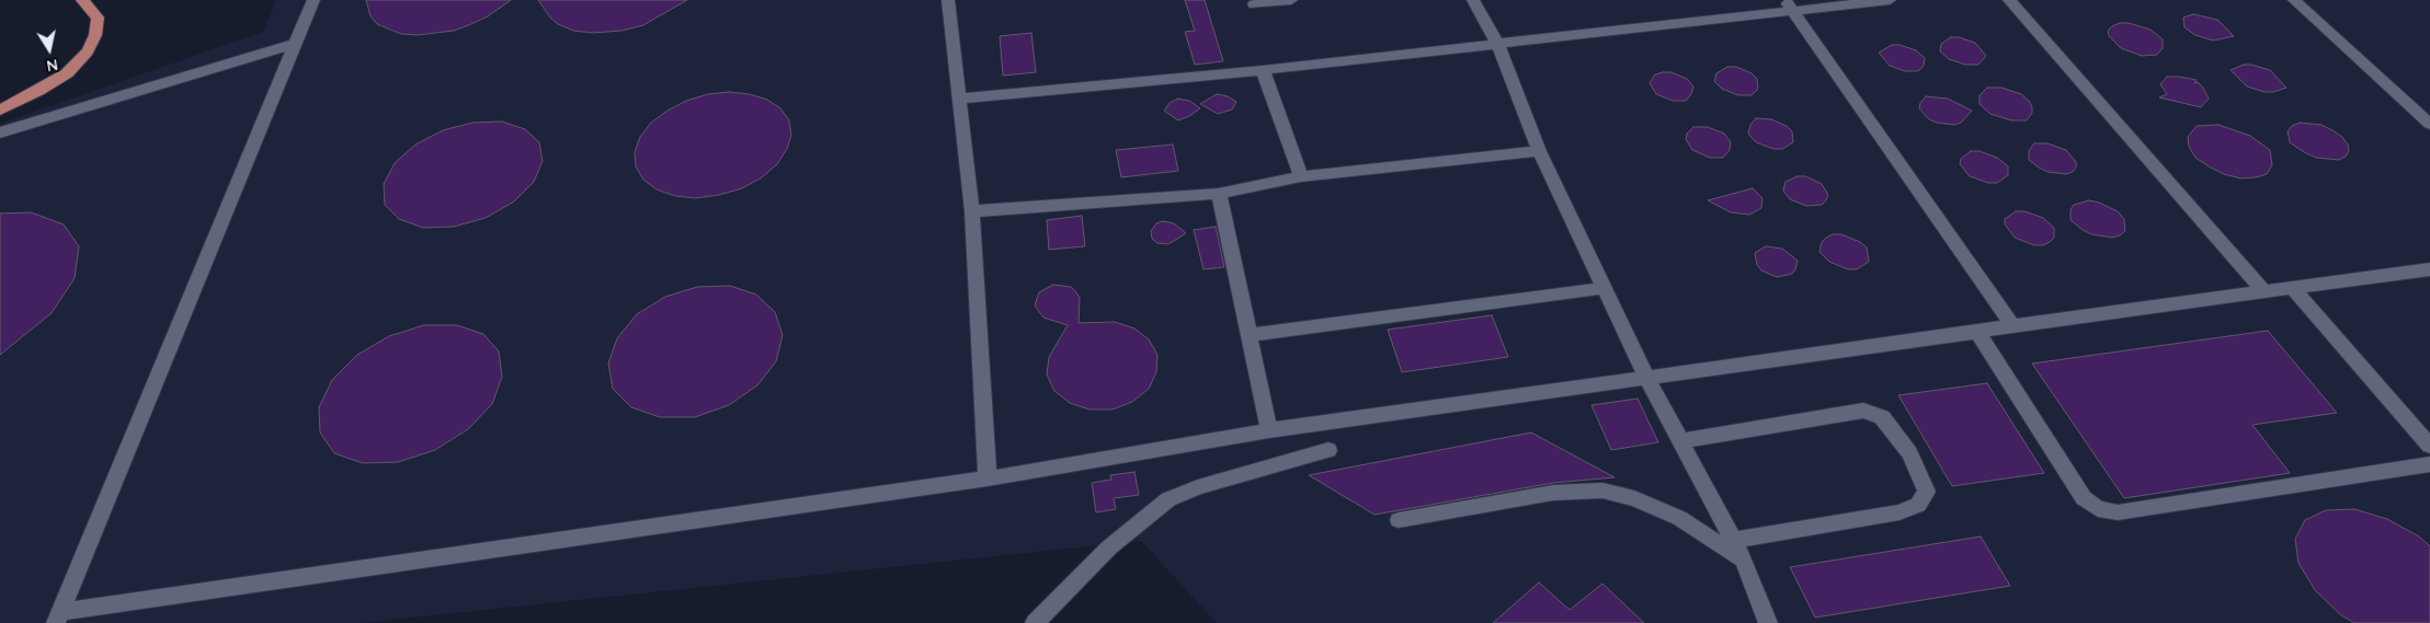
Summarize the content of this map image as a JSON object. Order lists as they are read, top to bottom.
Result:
{
  "north": "bottom"
}
